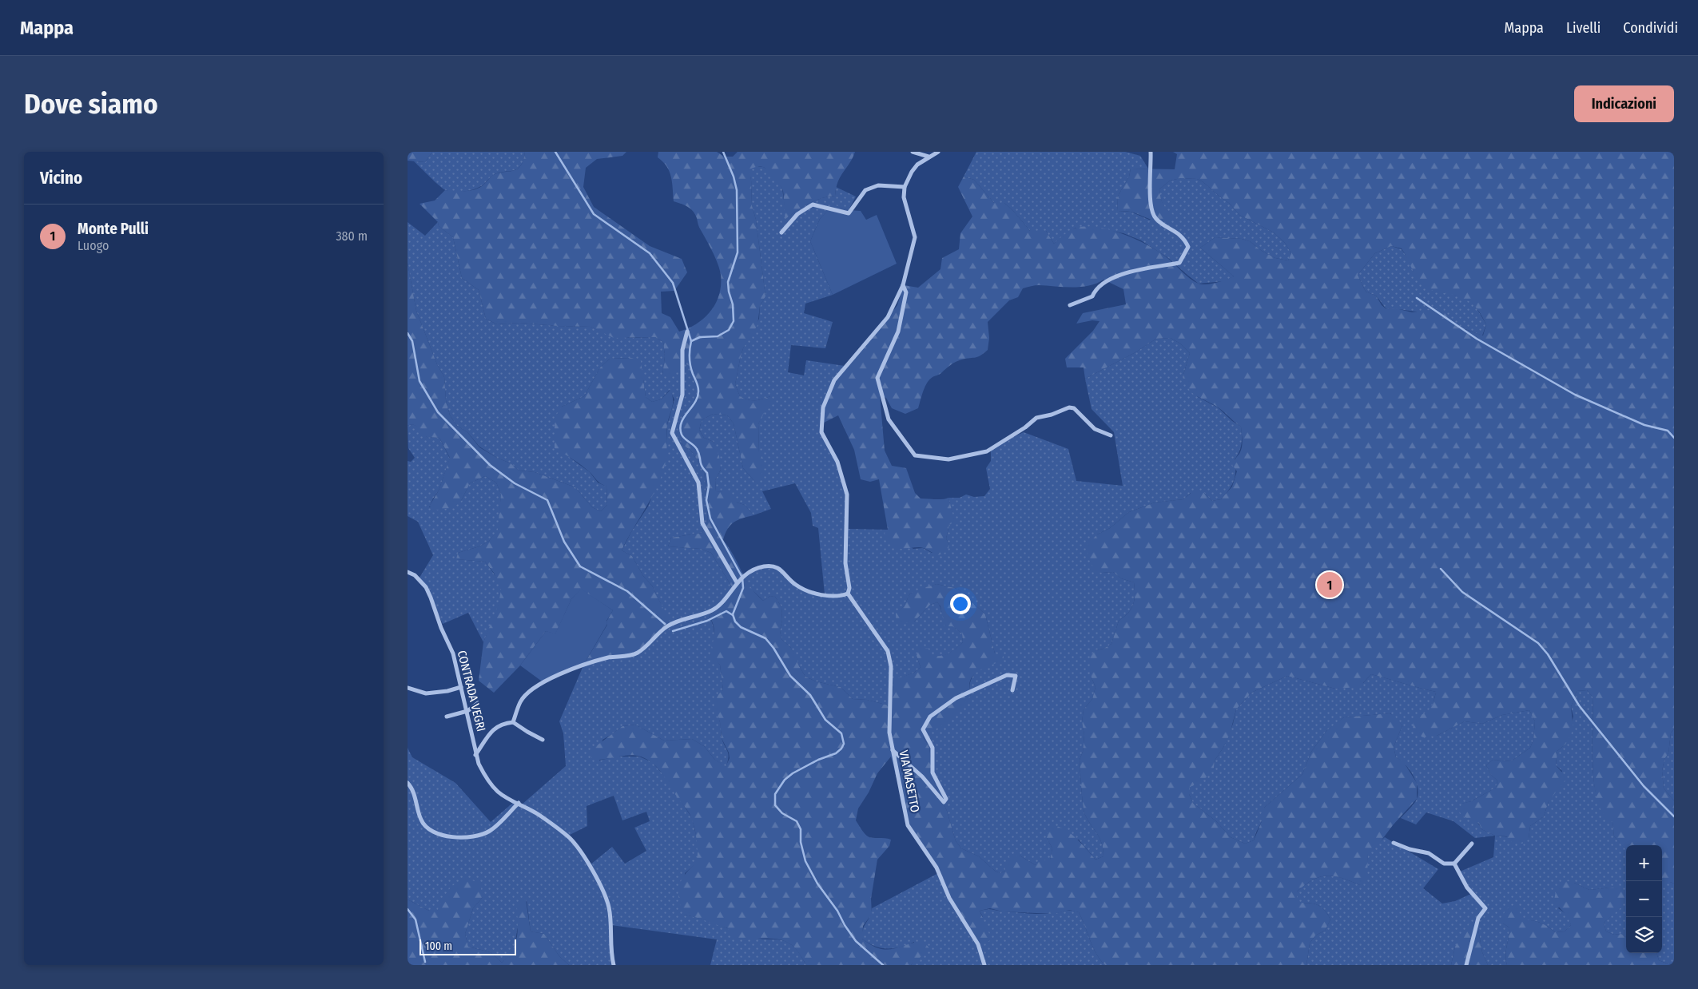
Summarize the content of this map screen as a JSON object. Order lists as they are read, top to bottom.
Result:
{
  "streets": {
    "street": ["CONTRADA VEGRI", "VIA MASETTO"]
  },
  "scale_bar": "100 m",
  "page": {
    "header": "Mappa",
    "nav": ["Mappa", "Livelli", "Condividi"],
    "buttons": "Indicazioni",
    "title": "Dove siamo",
    "heading": "Vicino",
    "list": [
      {
        "mark": "1",
        "name": "Monte Pulli",
        "note": "Luogo",
        "value": "380 m"
      }
    ],
    "pins": "1",
    "map_buttons": ["+", "−"],
    "scale": "100 m"
  }
}
